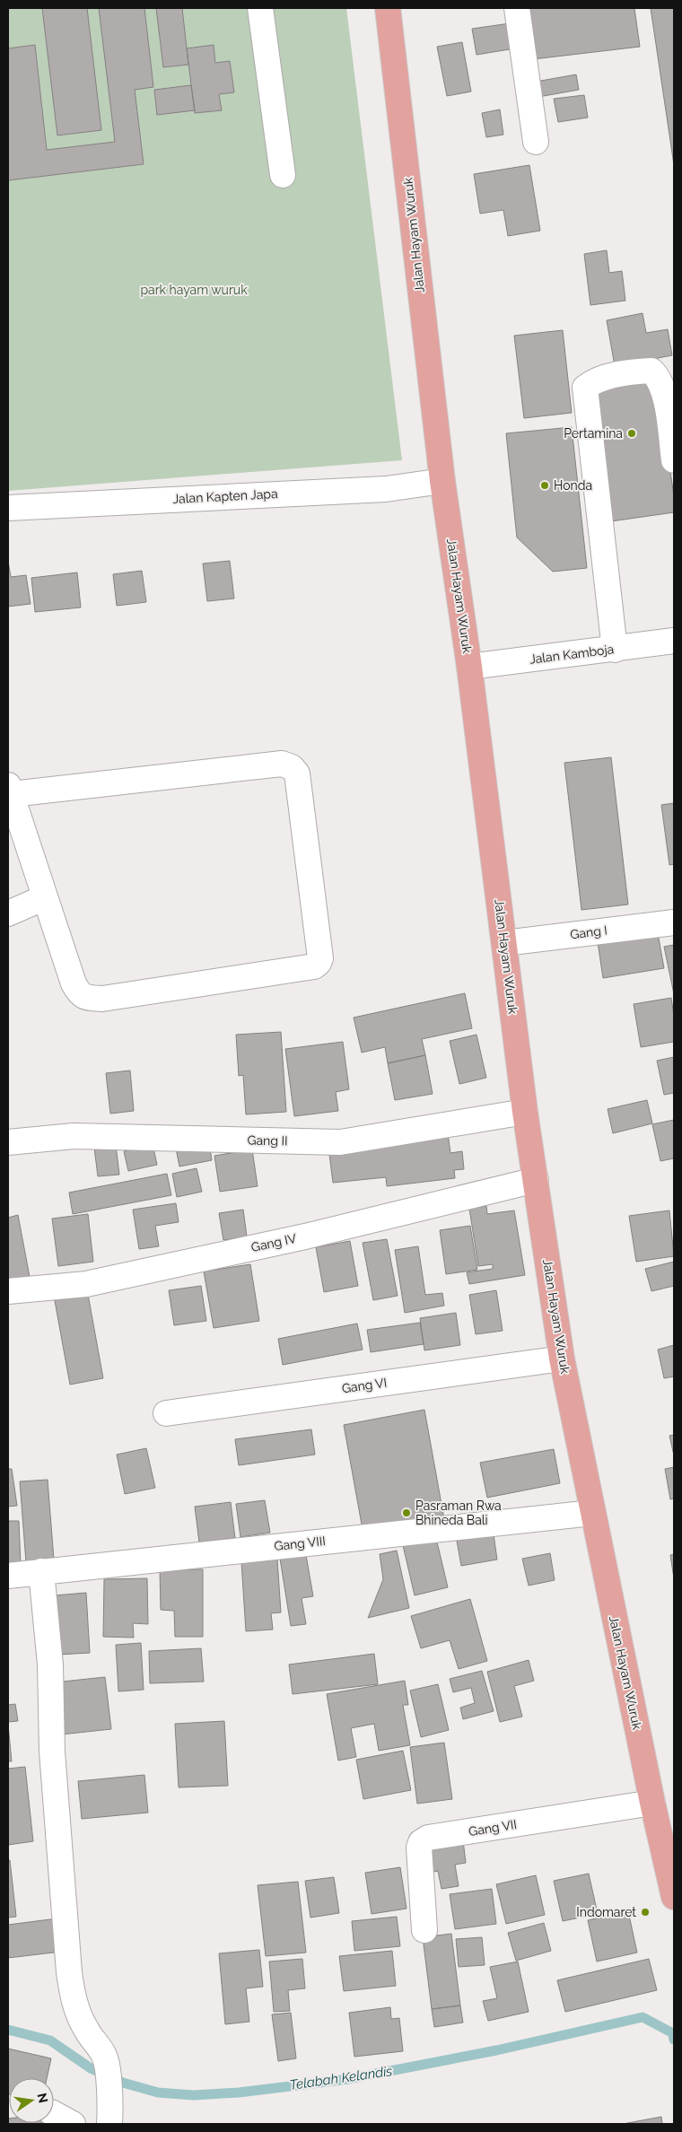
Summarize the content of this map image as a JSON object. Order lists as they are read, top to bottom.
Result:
{
  "streets": {
    "main road": ["Jalan Hayam Wuruk"],
    "street": [
      "Jalan Kapten Japa",
      "Jalan Kamboja",
      "Gang I",
      "Gang II",
      "Gang IV",
      "Gang VI",
      "Gang VIII",
      "Gang VII"
    ]
  },
  "crossings": [
    ["Jalan Hayam Wuruk", "Jalan Kapten Japa"],
    ["Jalan Hayam Wuruk", "Jalan Kamboja"],
    ["Jalan Hayam Wuruk", "Gang I"],
    ["Jalan Hayam Wuruk", "Gang II"],
    ["Jalan Hayam Wuruk", "Gang IV"],
    ["Jalan Hayam Wuruk", "Gang VI"],
    ["Jalan Hayam Wuruk", "Gang VIII"],
    ["Jalan Hayam Wuruk", "Gang VII"]
  ],
  "water": ["Telabah Kelandis"],
  "parks": ["park hayam wuruk"],
  "places": [
    "Pertamina",
    "Honda",
    "Pasraman Rwa Bhineda Bali",
    "Indomaret"
  ],
  "north": "right"
}
